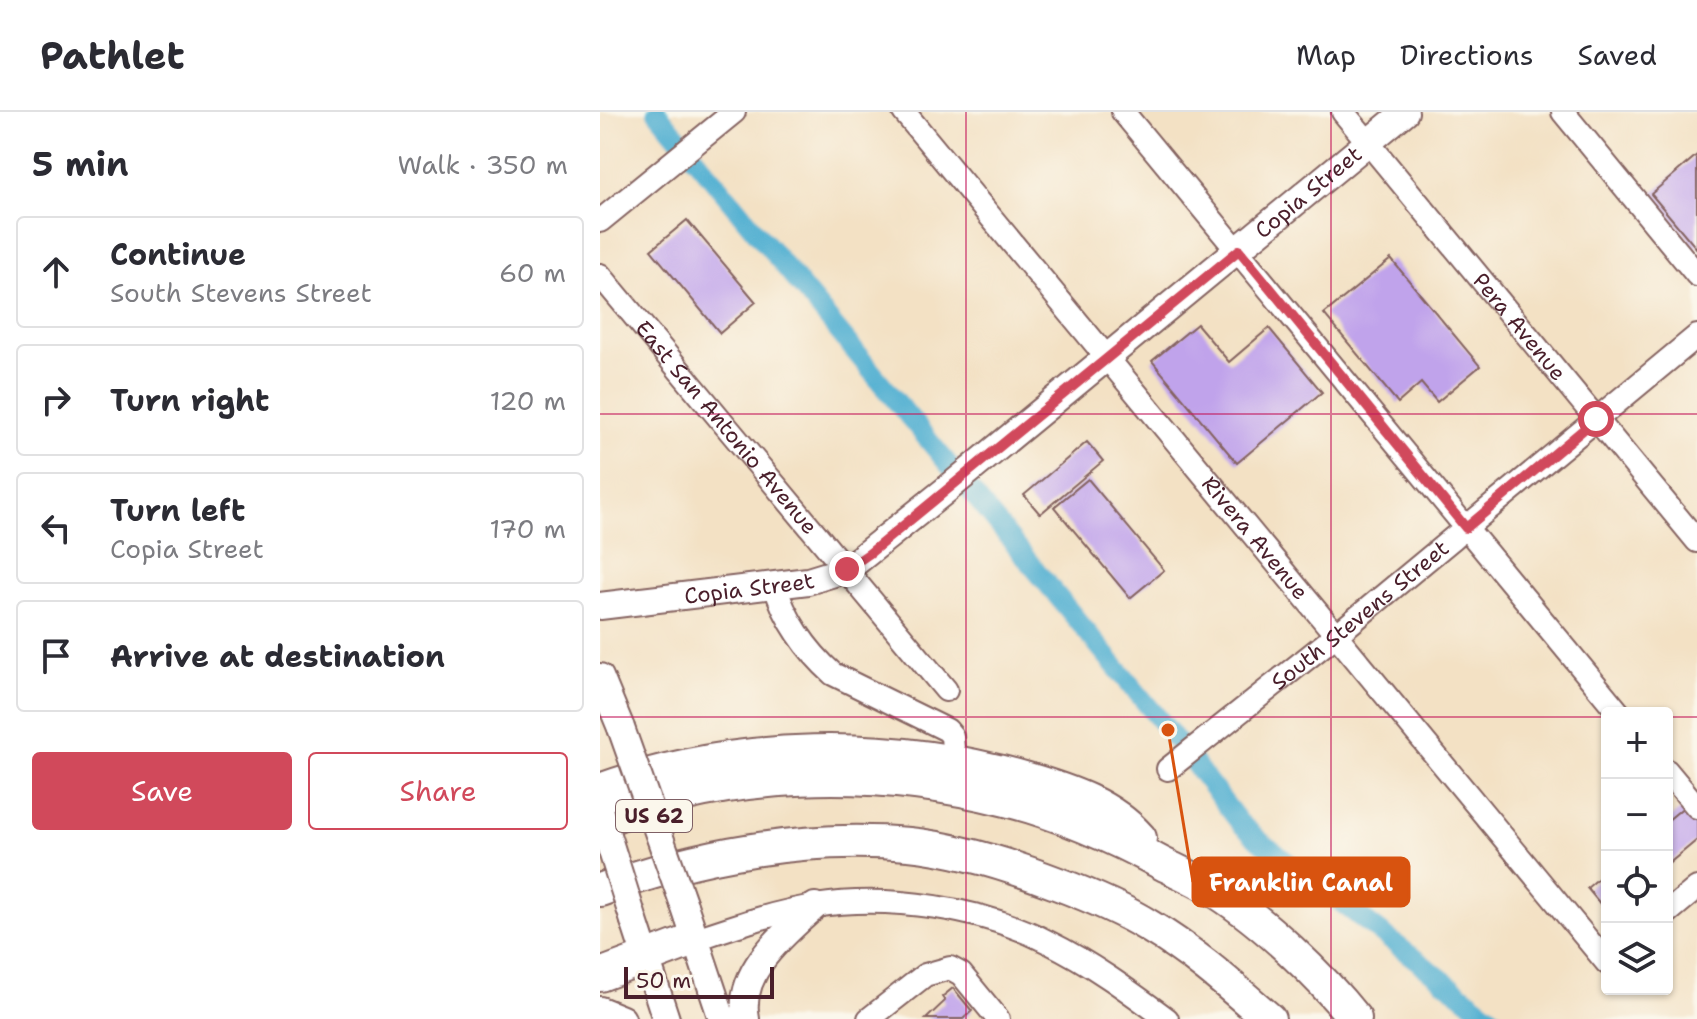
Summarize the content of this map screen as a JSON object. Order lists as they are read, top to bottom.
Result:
{
  "streets": {
    "main road": ["Copia Street", "US 62"],
    "street": [
      "Pera Avenue",
      "East San Antonio Avenue",
      "Rivera Avenue",
      "South Stevens Street"
    ]
  },
  "crossings": [
    ["Copia Street", "Pera Avenue"],
    ["Copia Street", "East San Antonio Avenue"],
    ["Copia Street", "Rivera Avenue"],
    ["Pera Avenue", "South Stevens Street"],
    ["Rivera Avenue", "South Stevens Street"]
  ],
  "places": ["Franklin Canal"],
  "scale_bar": "50 m",
  "page": {
    "header": "Pathlet",
    "nav": ["Map", "Directions", "Saved"],
    "heading": ["5 min", "Walk · 350 m"],
    "list": [
      ["Continue", "South Stevens Street", "60 m"],
      ["Turn right", "120 m"],
      ["Turn left", "Copia Street", "170 m"],
      "Arrive at destination"
    ],
    "map_buttons": ["+", "−"],
    "buttons": ["Save", "Share"],
    "scale": "50 m"
  }
}
